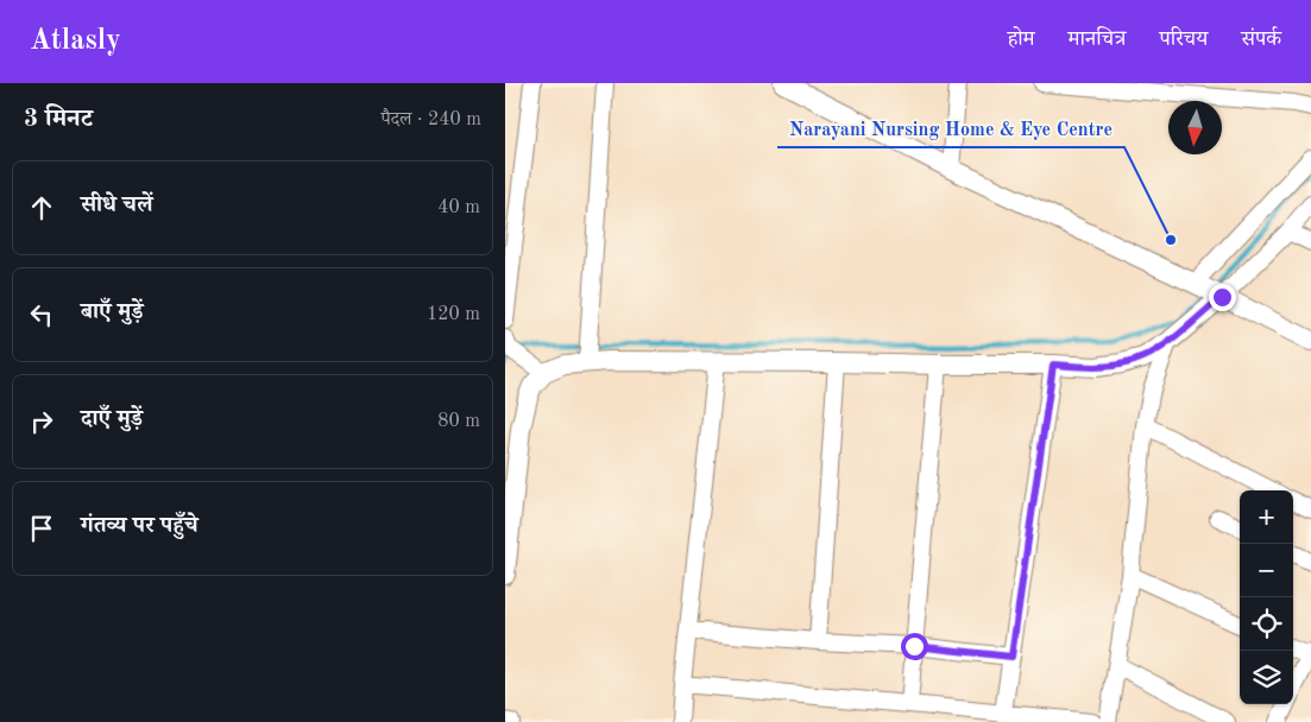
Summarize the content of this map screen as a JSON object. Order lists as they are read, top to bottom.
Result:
{
  "places": ["Narayani Nursing Home & Eye Centre"],
  "north": "bottom",
  "page": {
    "header": "Atlasly",
    "nav": [
      "होम",
      "मानचित्र",
      "परिचय",
      "संपर्क"
    ],
    "heading": ["3 मिनट", "पैदल · 240 m"],
    "list": [
      ["सीधे चलें", "40 m"],
      ["बाएँ मुड़ें", "120 m"],
      ["दाएँ मुड़ें", "80 m"],
      "गंतव्य पर पहुँचे"
    ],
    "map_buttons": ["+", "−"]
  }
}
